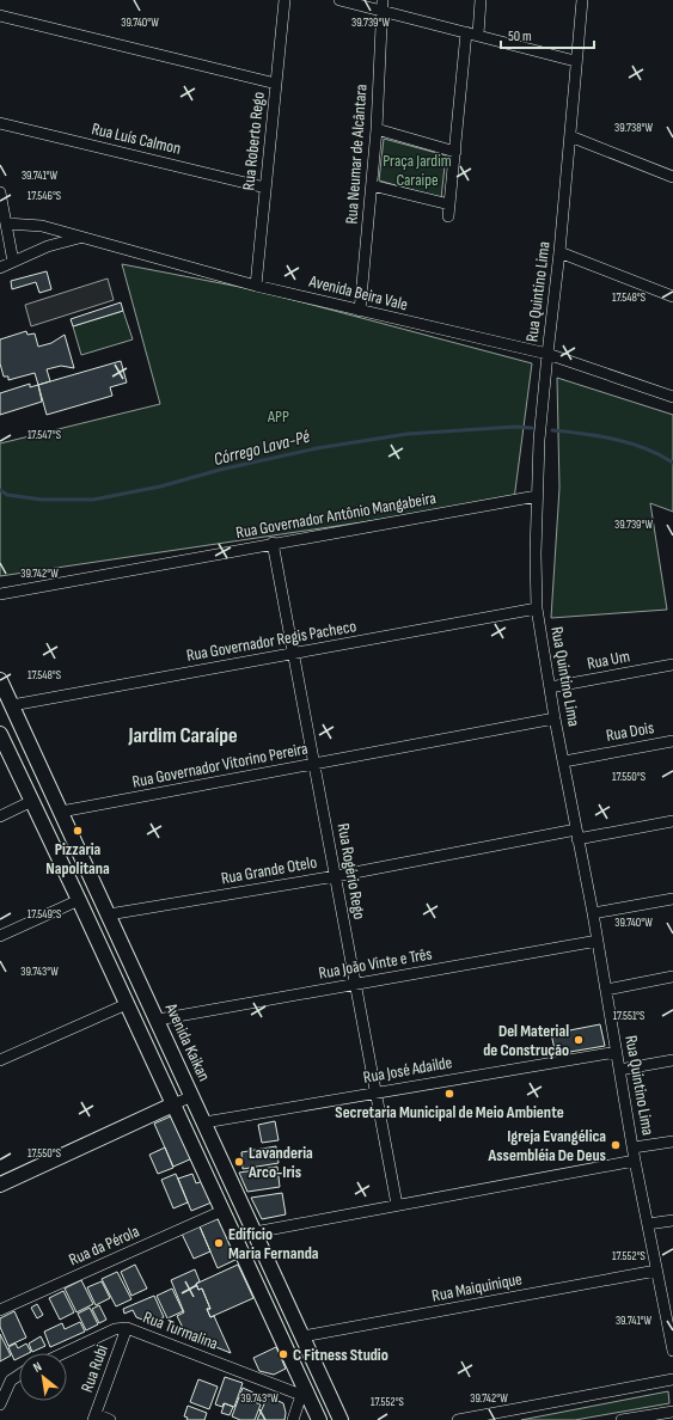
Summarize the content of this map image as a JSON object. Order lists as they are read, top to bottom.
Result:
{
  "streets": {
    "street": [
      "Rua Luís Calmon",
      "Rua Roberto Rego",
      "Rua Neumar de Alcântara",
      "Rua Quintino Lima",
      "Avenida Beira Vale",
      "Rua Governador Antônio Mangabeira",
      "Rua Governador Regis Pacheco",
      "Rua Um",
      "Rua Dois",
      "Rua Governador Vitorino Pereira",
      "Rua Grande Otelo",
      "Rua Rogério Rego",
      "Rua João Vinte e Três",
      "Avenida Kaikan",
      "Rua José Adailde",
      "Rua da Pérola",
      "Rua Maiquinique",
      "Rua Turmalina",
      "Rua Rubi"
    ]
  },
  "crossings": [
    ["Rua Luís Calmon", "Rua Roberto Rego"],
    ["Rua Roberto Rego", "Avenida Beira Vale"],
    ["Rua Neumar de Alcântara", "Avenida Beira Vale"],
    ["Rua Quintino Lima", "Avenida Beira Vale"],
    ["Rua Quintino Lima", "Rua Governador Antônio Mangabeira"],
    ["Rua Quintino Lima", "Rua Governador Regis Pacheco"],
    ["Rua Quintino Lima", "Rua Um"],
    ["Rua Quintino Lima", "Rua Dois"],
    ["Rua Quintino Lima", "Rua Governador Vitorino Pereira"],
    ["Rua Quintino Lima", "Rua Grande Otelo"],
    ["Rua Quintino Lima", "Rua João Vinte e Três"],
    ["Rua Quintino Lima", "Rua José Adailde"],
    ["Rua Quintino Lima", "Rua Maiquinique"],
    ["Rua Governador Antônio Mangabeira", "Rua Rogério Rego"],
    ["Rua Governador Regis Pacheco", "Rua Rogério Rego"],
    ["Rua Governador Regis Pacheco", "Avenida Kaikan"],
    ["Rua Governador Vitorino Pereira", "Rua Rogério Rego"],
    ["Rua Governador Vitorino Pereira", "Avenida Kaikan"],
    ["Rua Grande Otelo", "Rua Rogério Rego"],
    ["Rua Grande Otelo", "Avenida Kaikan"],
    ["Rua Rogério Rego", "Rua João Vinte e Três"],
    ["Rua Rogério Rego", "Rua José Adailde"],
    ["Rua João Vinte e Três", "Avenida Kaikan"],
    ["Avenida Kaikan", "Rua José Adailde"],
    ["Avenida Kaikan", "Rua Maiquinique"],
    ["Rua Turmalina", "Rua Rubi"]
  ],
  "districts": ["Jardim Caraípe"],
  "water": ["Córrego Lava-Pé"],
  "parks": ["Praça Jardim Caraipe", "APP"],
  "places": [
    "Pizzaria Napolitana",
    "Del Material de Construção",
    "Secretaria Municipal de Meio Ambiente",
    "Igreja Evangélica Assembléia De Deus",
    "Lavanderia Arco-Iris",
    "Edifício Maria Fernanda",
    "C Fitness Studio"
  ],
  "scale_bar": "50 m",
  "north": "top left",
  "coordinates": [
    "39.740°W",
    "39.739°W",
    "39.738°W",
    "39.741°W",
    "17.546°S",
    "17.548°S",
    "17.547°S",
    "39.742°W",
    "17.550°S",
    "17.549°S",
    "39.743°W",
    "17.551°S",
    "17.552°S"
  ]
}
